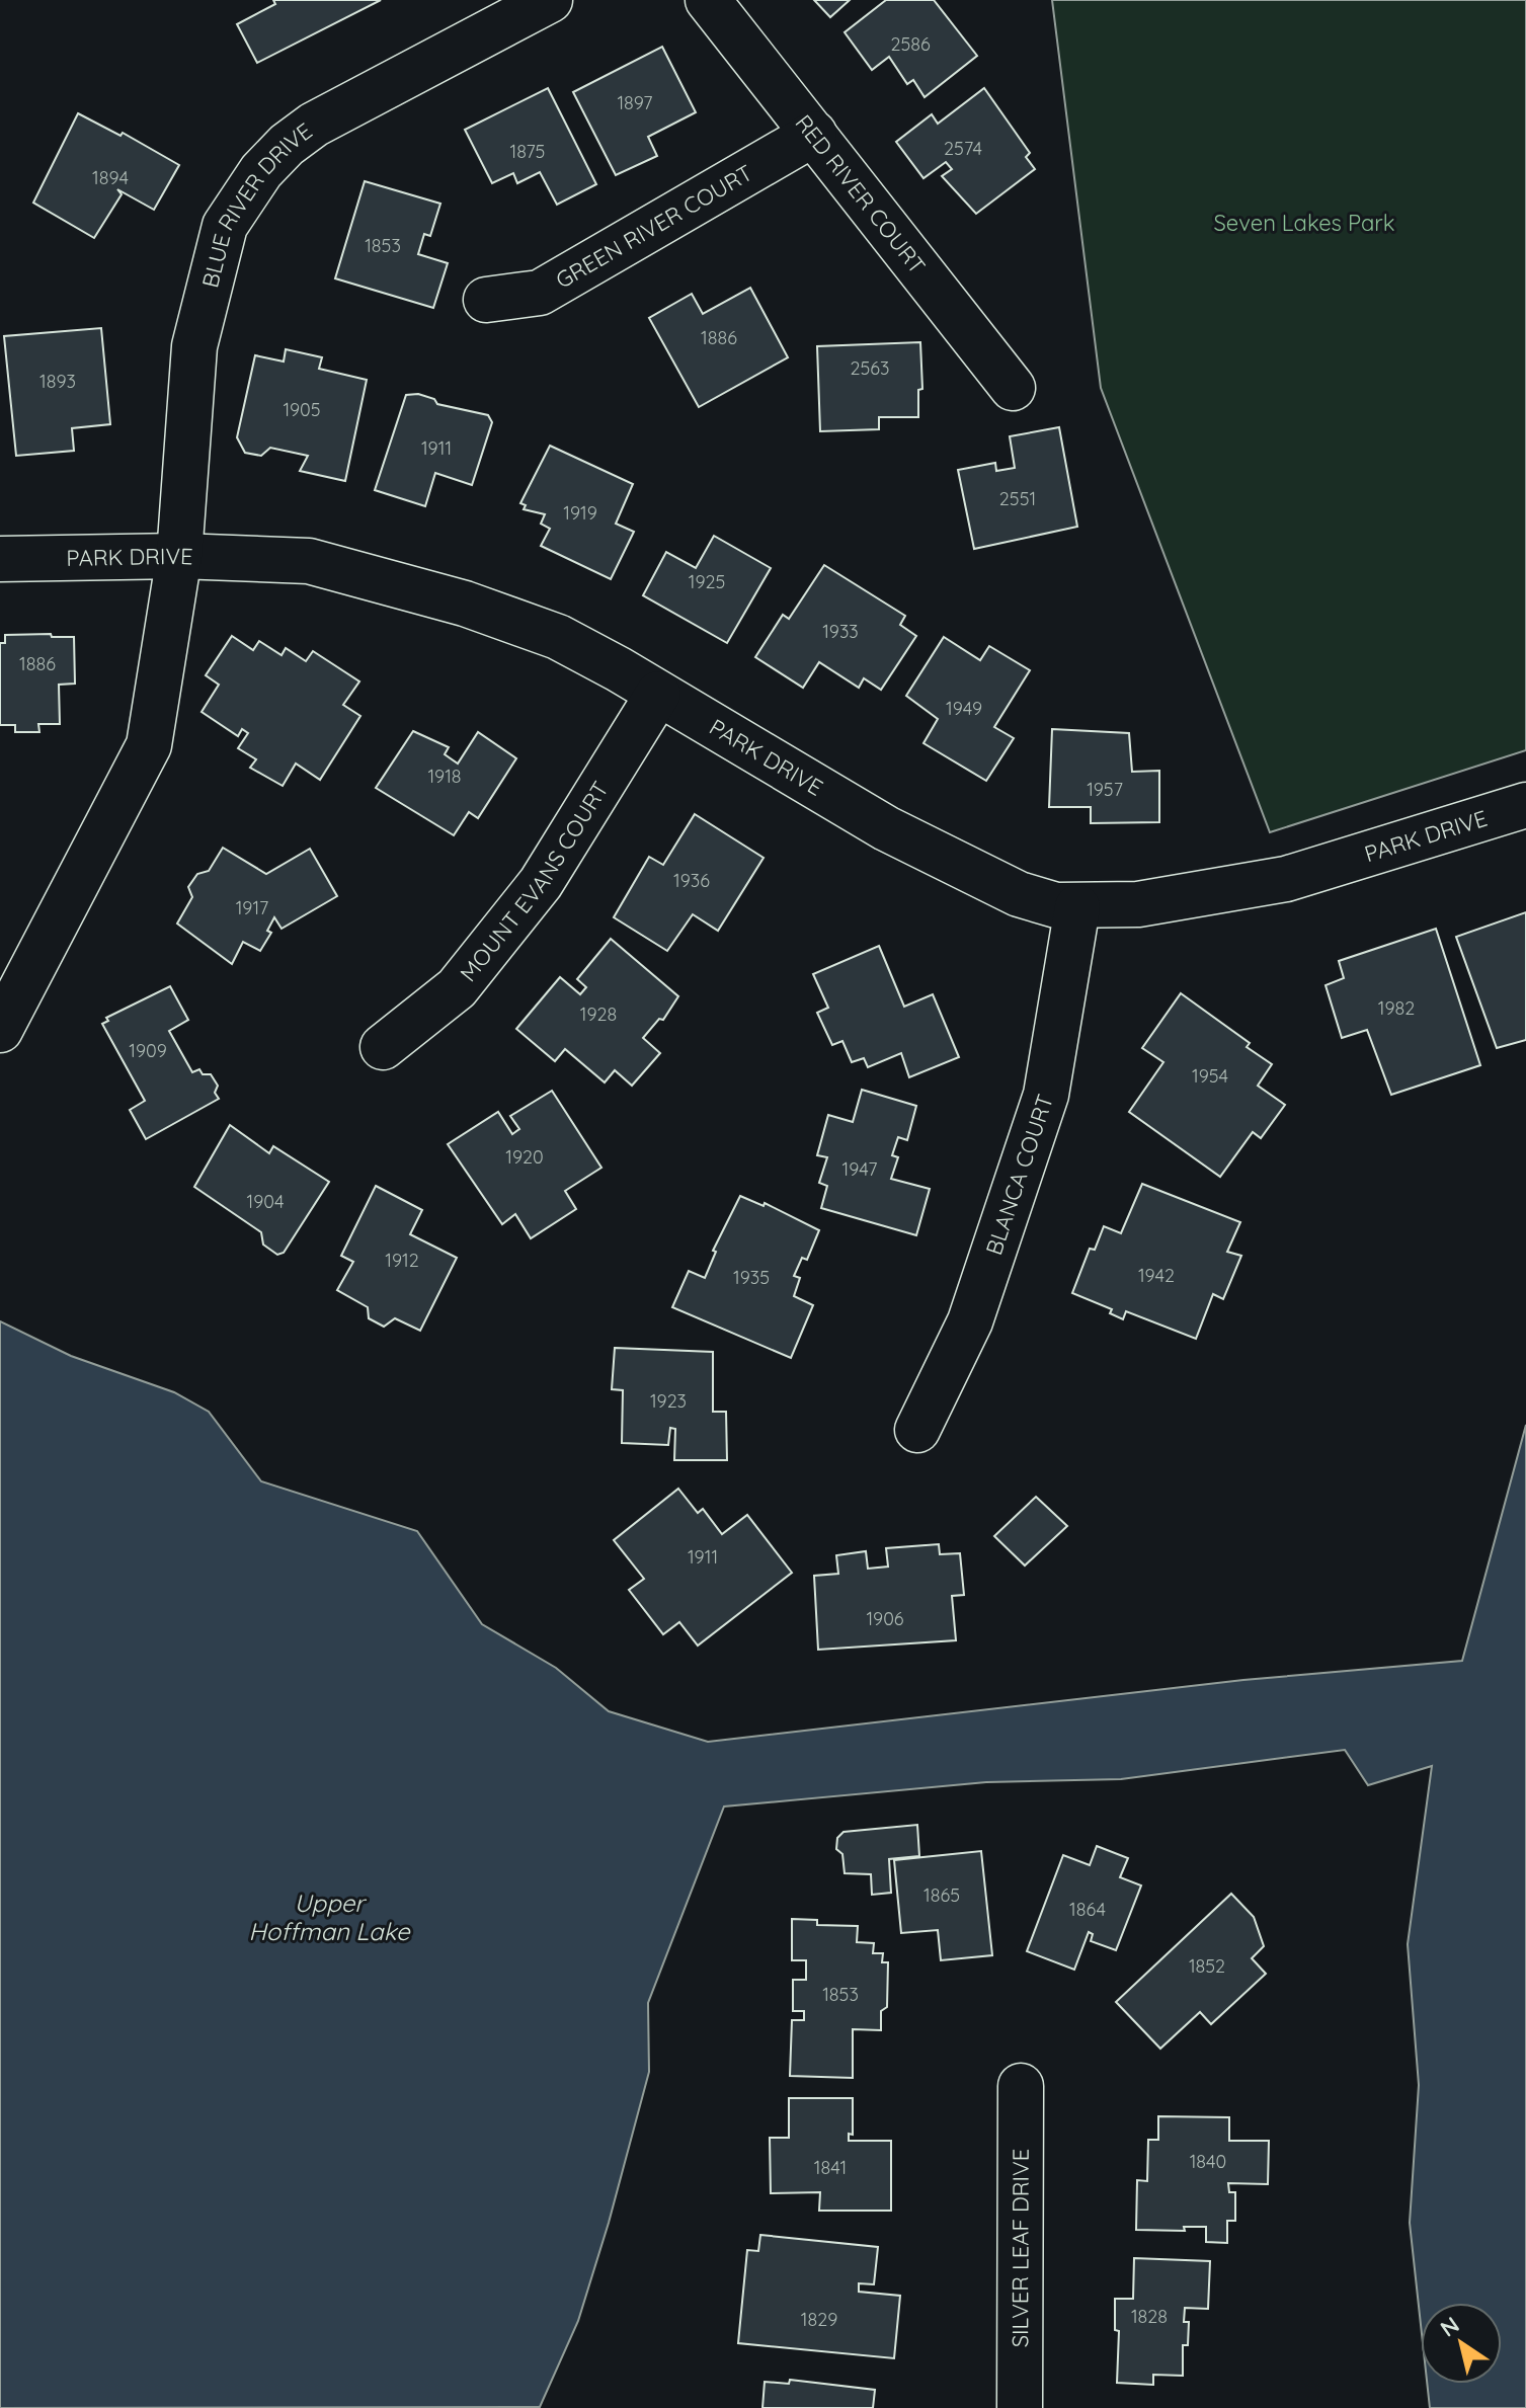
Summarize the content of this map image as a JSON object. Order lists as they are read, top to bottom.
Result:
{
  "streets": {
    "street": [
      "RED RIVER COURT",
      "BLUE RIVER DRIVE",
      "GREEN RIVER COURT",
      "PARK DRIVE",
      "MOUNT EVANS COURT",
      "BLANCA COURT",
      "SILVER LEAF DRIVE"
    ]
  },
  "crossings": [
    ["RED RIVER COURT", "GREEN RIVER COURT"],
    ["BLUE RIVER DRIVE", "PARK DRIVE"],
    ["PARK DRIVE", "MOUNT EVANS COURT"],
    ["PARK DRIVE", "BLANCA COURT"]
  ],
  "water": ["Upper Hoffman Lake"],
  "parks": ["Seven Lakes Park"],
  "house_numbers": [
    "2586",
    "1897",
    "2574",
    "1875",
    "1894",
    "1853",
    "1886",
    "2563",
    "1893",
    "1905",
    "1911",
    "2551",
    "1919",
    "1925",
    "1933",
    "1886",
    "1949",
    "1918",
    "1957",
    "1936",
    "1917",
    "1982",
    "1928",
    "1909",
    "1954",
    "1920",
    "1947",
    "1904",
    "1912",
    "1942",
    "1935",
    "1923",
    "1911",
    "1906",
    "1865",
    "1864",
    "1852",
    "1853",
    "1840",
    "1841",
    "1828",
    "1829"
  ],
  "north": "top left"
}
